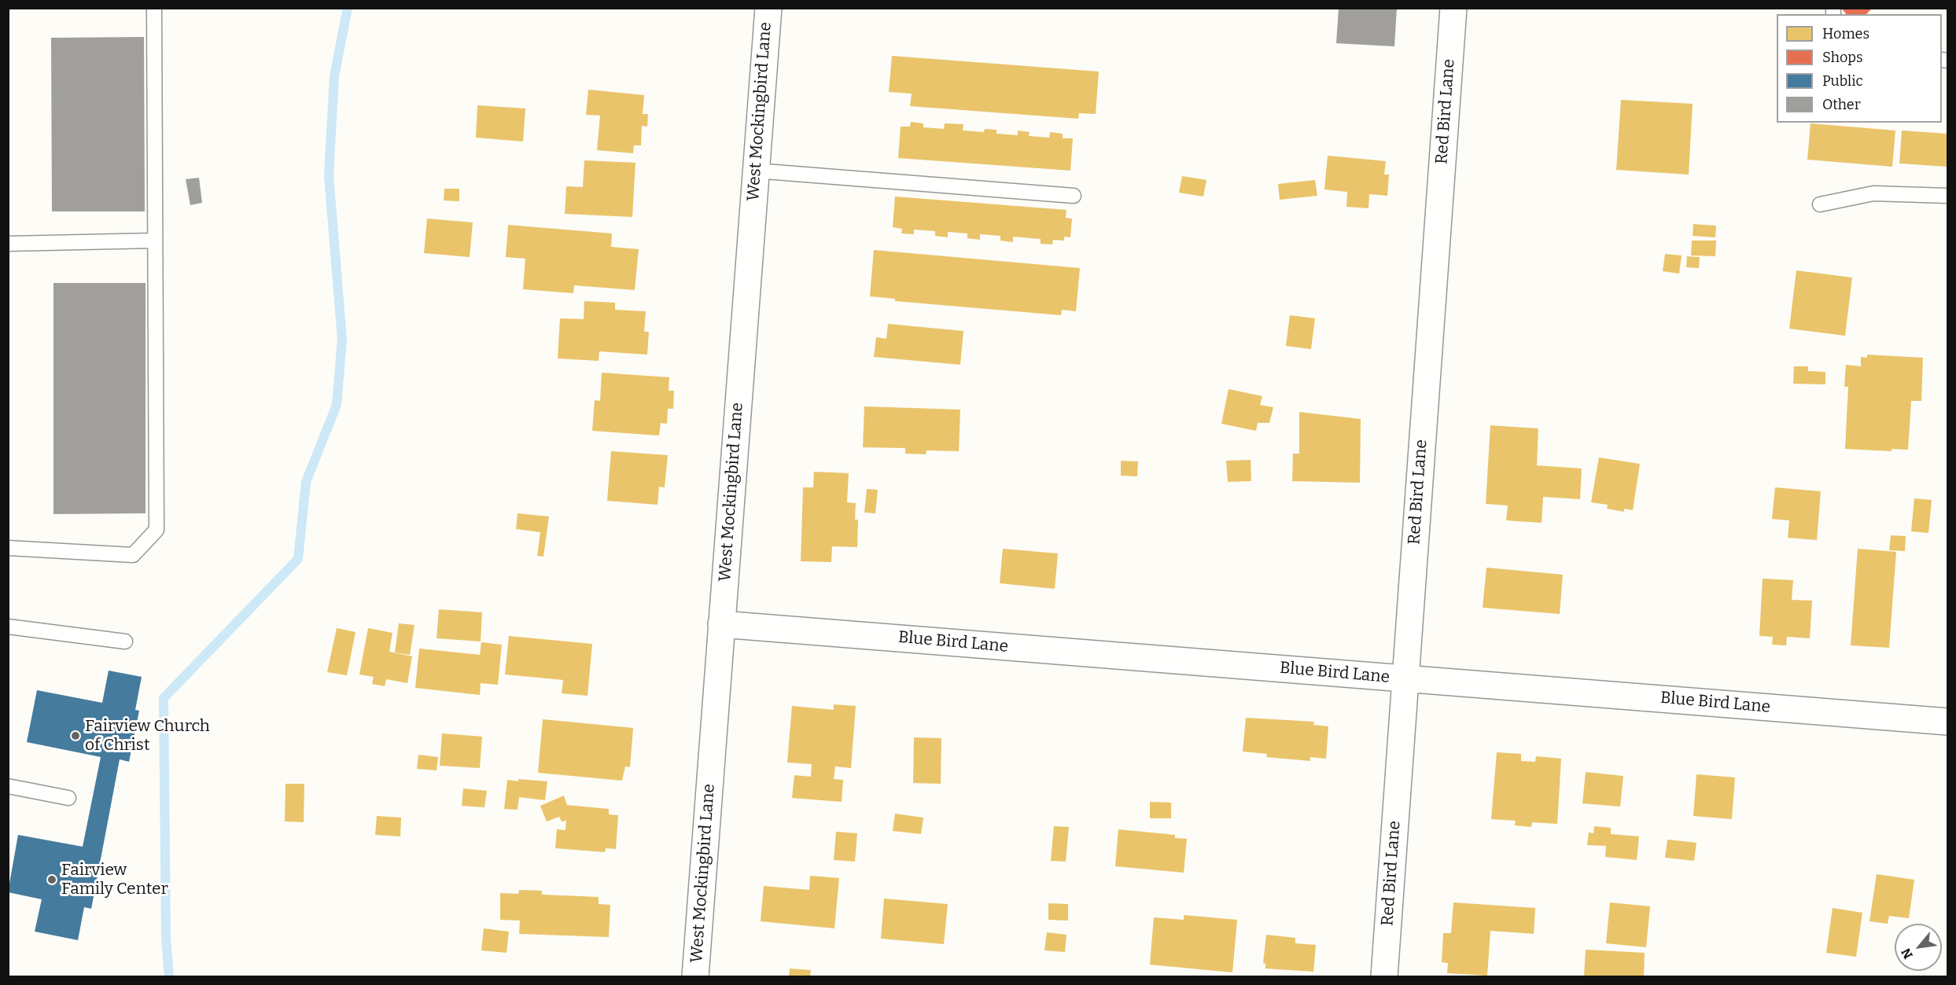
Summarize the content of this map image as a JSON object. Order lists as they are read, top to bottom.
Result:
{
  "streets": {
    "street": ["West Mockingbird Lane", "Red Bird Lane", "Blue Bird Lane"]
  },
  "crossings": [
    ["West Mockingbird Lane", "Blue Bird Lane"],
    ["Red Bird Lane", "Blue Bird Lane"]
  ],
  "places": ["Fairview Church of Christ", "Fairview Family Center"],
  "legend": [
    "Homes",
    "Shops",
    "Public",
    "Other"
  ],
  "north": "bottom left"
}
